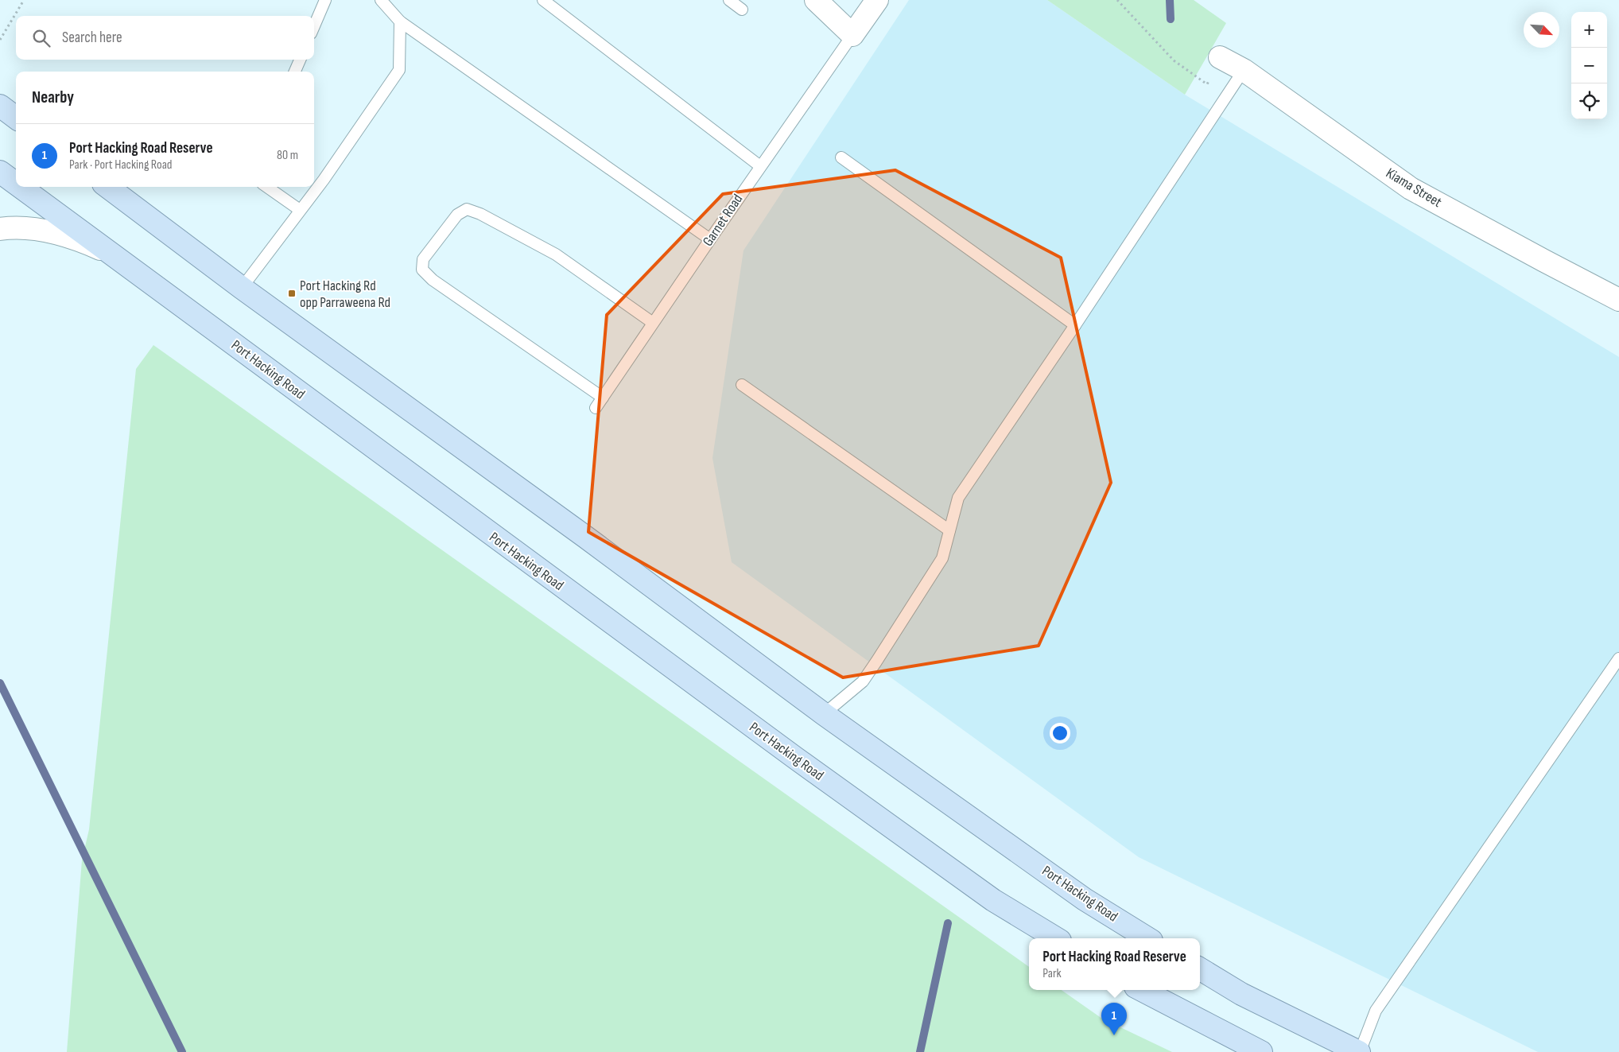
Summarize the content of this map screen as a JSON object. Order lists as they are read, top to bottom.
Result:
{
  "streets": {
    "main road": ["Port Hacking Road"],
    "street": ["Kiama Street"],
    "lane": ["Garnet Road"]
  },
  "places": {
    "transit": ["Port Hacking Rd opp Parraweena Rd"]
  },
  "north": "bottom right",
  "page": {
    "map_buttons": ["+", "−"],
    "search": "Search here",
    "heading": "Nearby",
    "list": [
      {
        "mark": "1",
        "name": "Port Hacking Road Reserve",
        "note": "Park · Port Hacking Road",
        "value": "80 m"
      }
    ],
    "popup": ["Port Hacking Road Reserve", "Park"],
    "pins": "1"
  }
}
